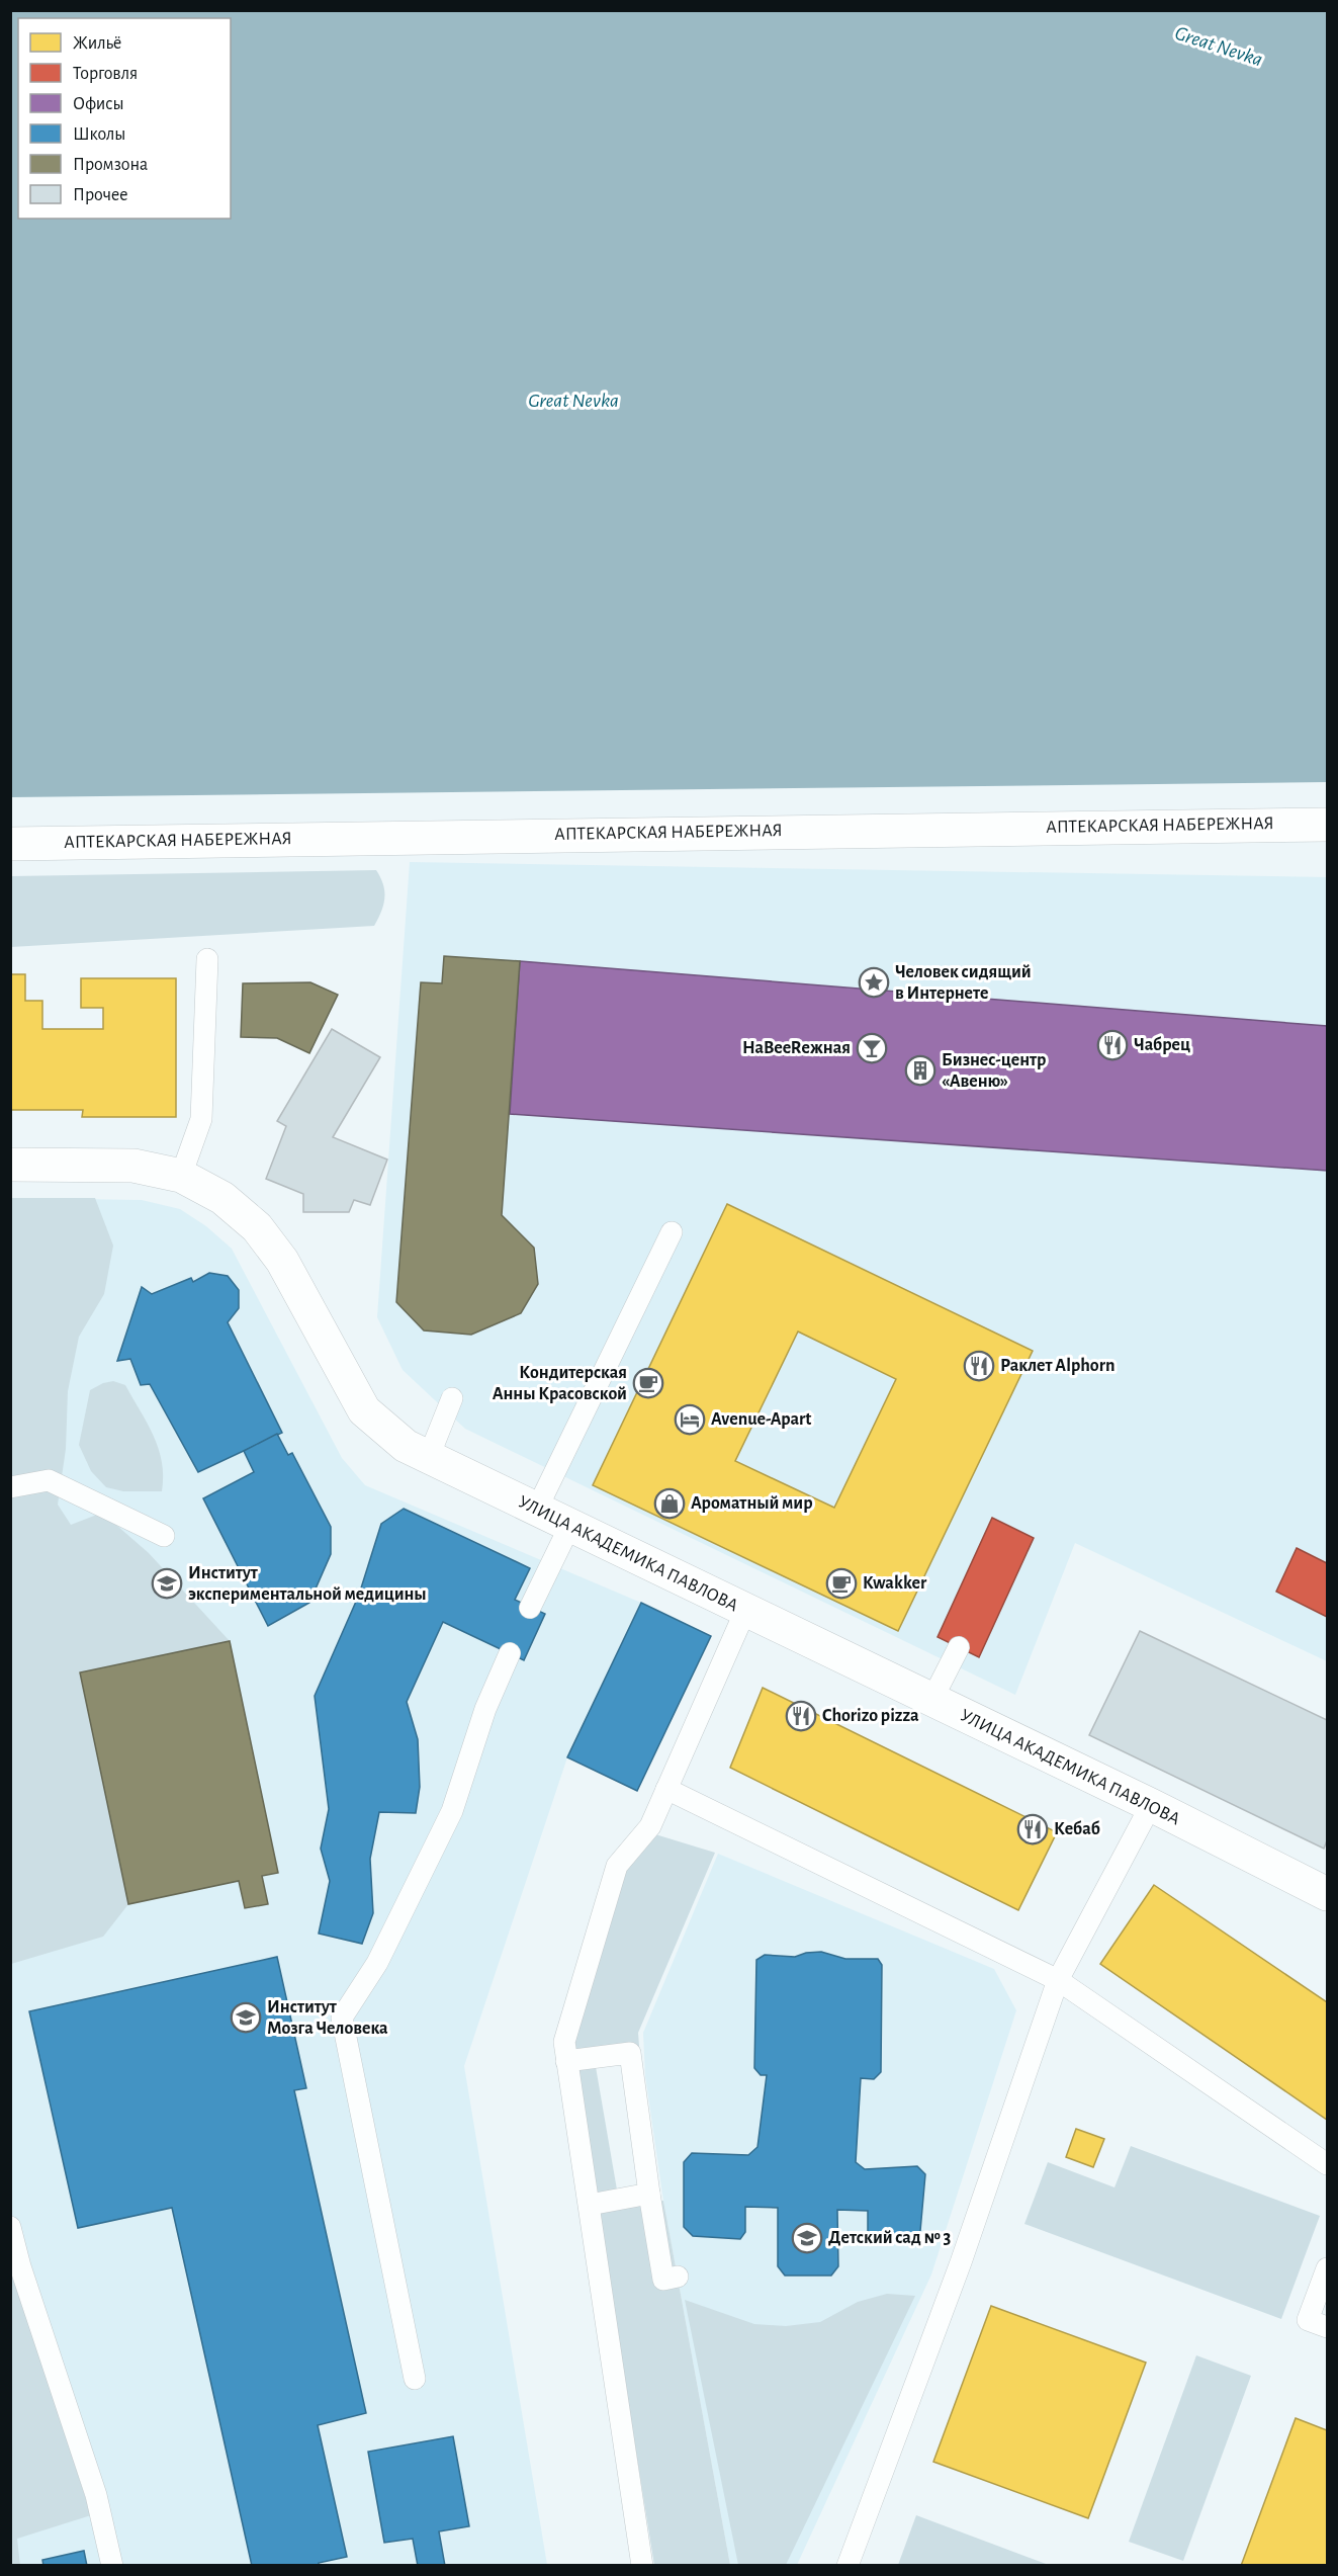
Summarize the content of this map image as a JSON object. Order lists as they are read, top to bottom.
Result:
{
  "streets": {
    "street": ["АПТЕКАРСКАЯ НАБЕРЕЖНАЯ", "УЛИЦА АКАДЕМИКА ПАВЛОВА"]
  },
  "water": ["Great Nevka"],
  "places": {
    "place": ["Человек сидящий в Интернете"],
    "restaurant": [
      "Чабрец",
      "Раклет Alphorn",
      "Chorizo pizza",
      "Кебаб"
    ],
    "bar": ["НаBeeRежная"],
    "building": ["Бизнес-центр «Авеню»"],
    "cafe": ["Кондитерская Анны Красовской", "Kwakker"],
    "hotel": ["Avenue-Apart"],
    "shop": ["Ароматный мир"],
    "school or university": ["Институт экспериментальной медицины", "Институт Мозга Человека", "Детский сад № 3"]
  },
  "legend": [
    "Жильё",
    "Торговля",
    "Офисы",
    "Школы",
    "Промзона",
    "Прочее"
  ]
}
